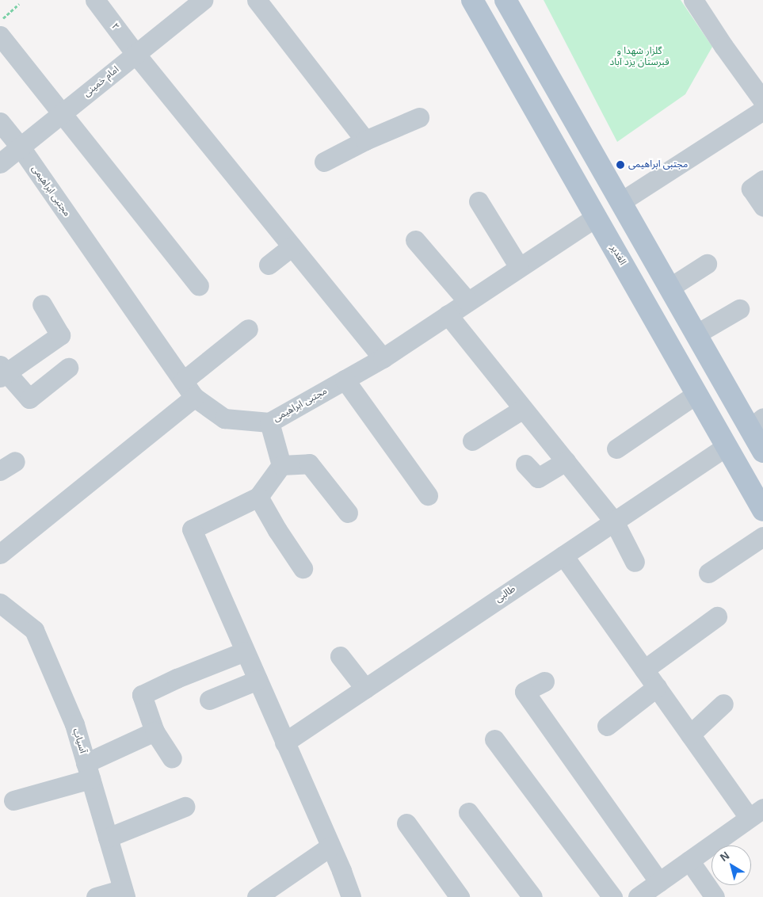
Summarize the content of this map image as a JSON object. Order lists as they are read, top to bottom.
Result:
{
  "streets": {
    "main road": ["الغدیر"],
    "street": [
      "۲",
      "امام خمینی",
      "مجتبی ابراهیمی",
      "طالبی",
      "آسیاب"
    ]
  },
  "crossings": [
    ["۲", "امام خمینی"],
    ["۲", "مجتبی ابراهیمی"],
    ["امام خمینی", "مجتبی ابراهیمی"],
    ["مجتبی ابراهیمی", "الغدیر"],
    ["الغدیر", "طالبی"]
  ],
  "parks": ["گلزار شهدا و قبرستان یزد آباد"],
  "places": ["مجتبی ابراهیمی"],
  "north": "top left"
}
